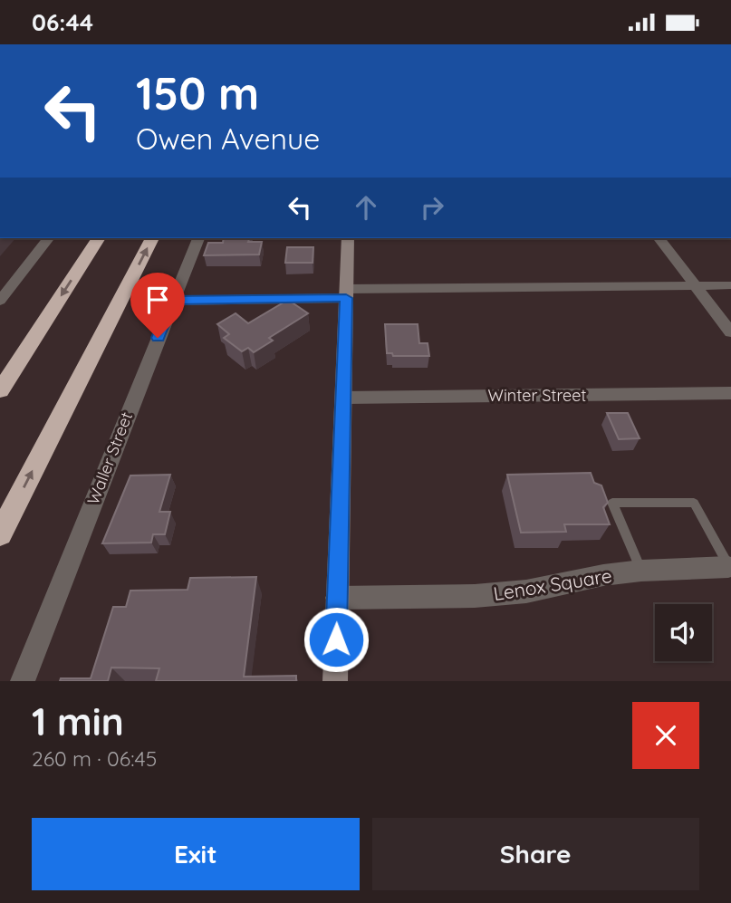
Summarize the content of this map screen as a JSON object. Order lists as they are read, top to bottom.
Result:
{
  "streets": {
    "street": ["Winter Street", "Waller Street", "Lenox Square"]
  },
  "page": {
    "status": "06:44",
    "turn": ["150 m", "Owen Avenue"],
    "heading": ["1 min", "260 m · 06:45"],
    "buttons": ["Exit", "Share"]
  }
}
